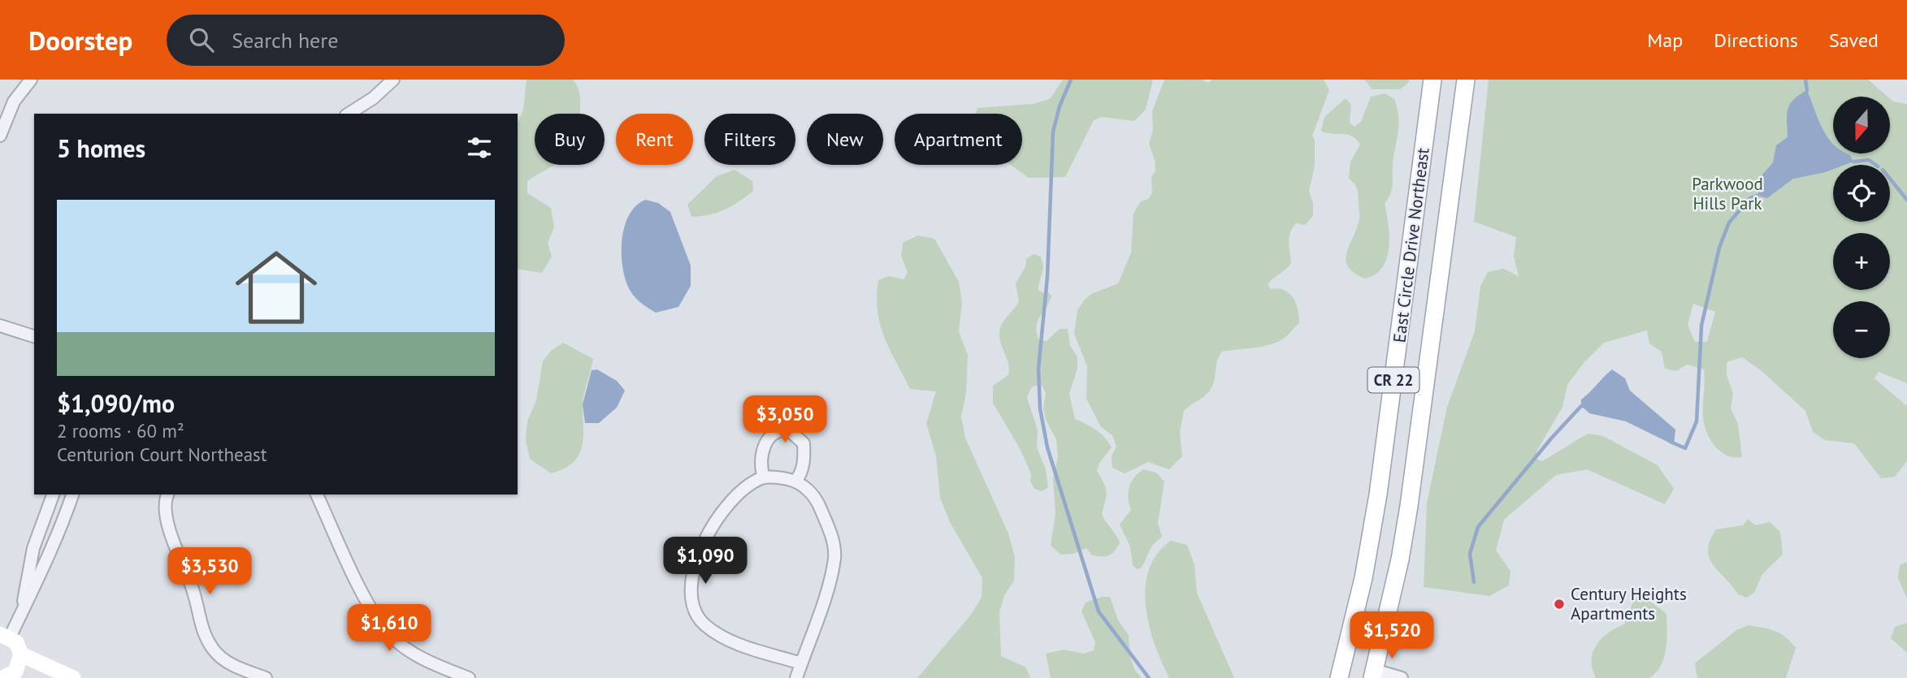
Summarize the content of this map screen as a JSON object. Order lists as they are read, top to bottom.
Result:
{
  "streets": {
    "main road": ["East Circle Drive Northeast", "CR 22"]
  },
  "parks": ["Parkwood Hills Park"],
  "places": ["Century Heights Apartments"],
  "north": "bottom",
  "page": {
    "header": "Doorstep",
    "search": "Search here",
    "nav": ["Map", "Directions", "Saved"],
    "map_buttons": ["+", "−"],
    "chip": [
      "Buy",
      "Rent",
      "Filters",
      "New",
      "Apartment"
    ],
    "heading": "5 homes",
    "list": [
      {
        "name": "$1,090/mo",
        "note": "2 rooms · 60 m² · Centurion Court Northeast"
      }
    ],
    "price": [
      "$3,050",
      "$1,090",
      "$3,530",
      "$1,610",
      "$1,520"
    ]
  }
}
